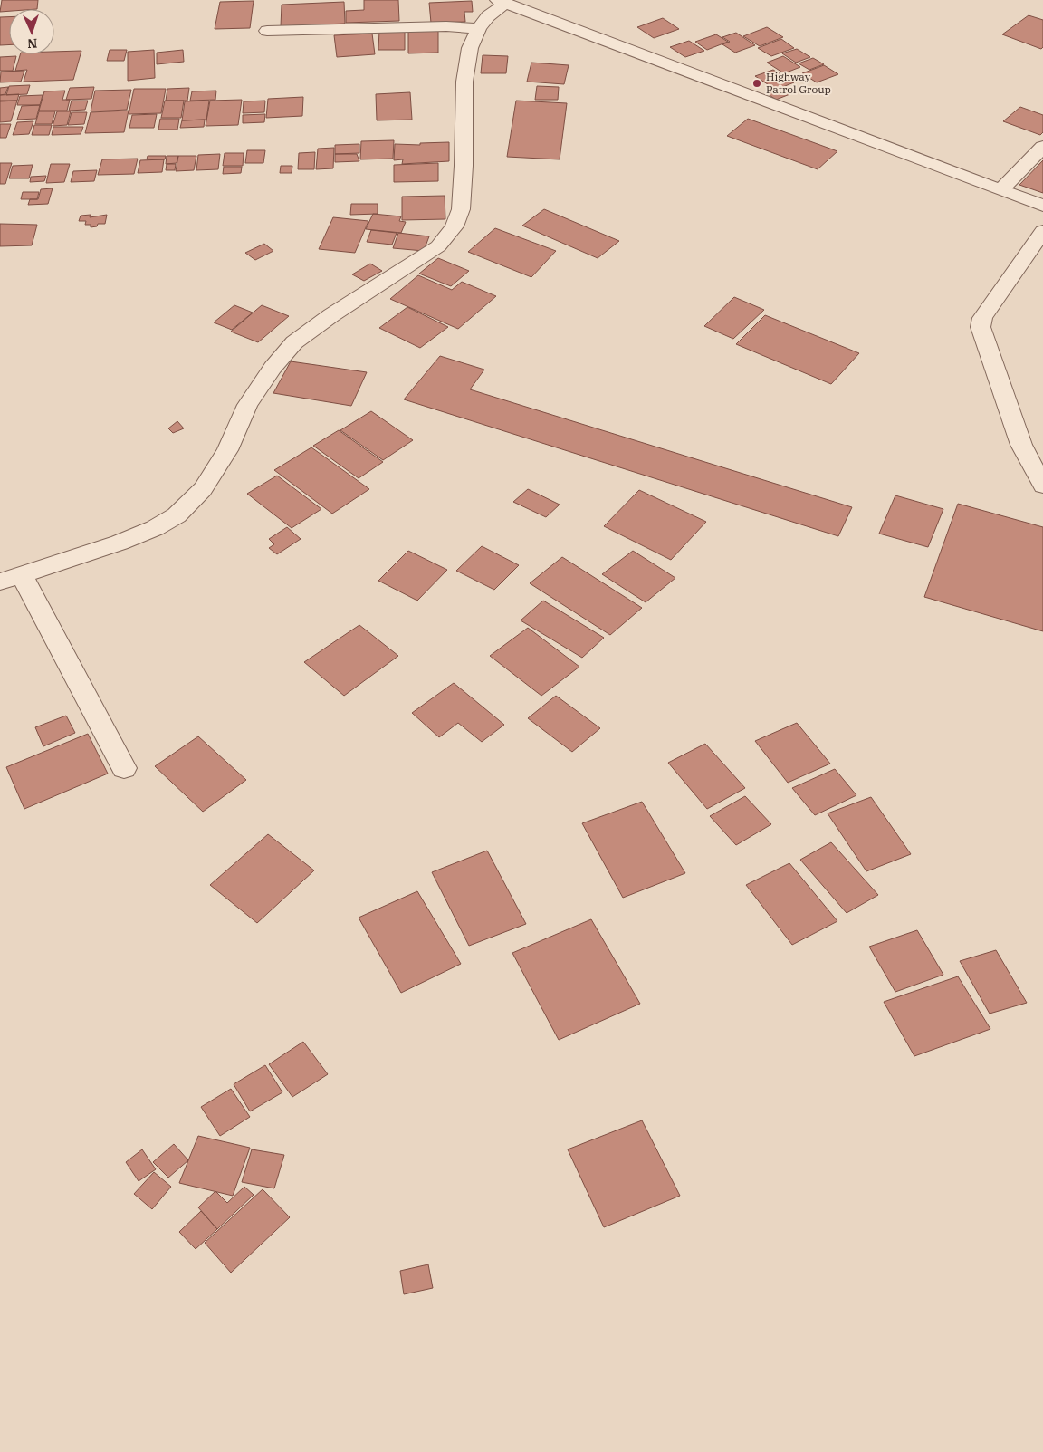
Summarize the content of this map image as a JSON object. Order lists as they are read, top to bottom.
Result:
{
  "places": ["Highway Patrol Group"],
  "north": "bottom"
}
